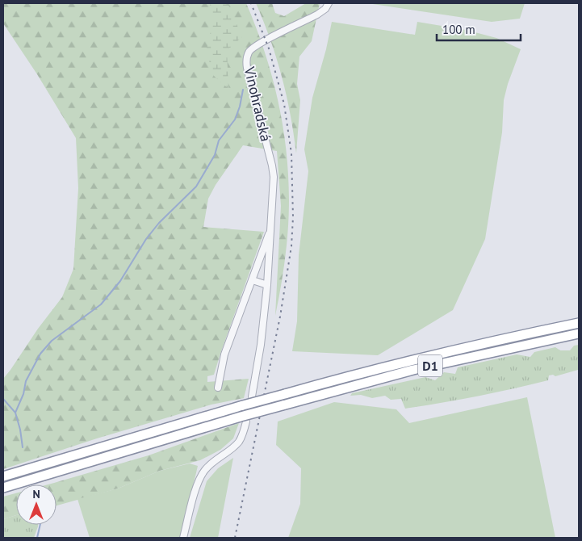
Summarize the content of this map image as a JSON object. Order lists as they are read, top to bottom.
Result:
{
  "streets": {
    "highway": ["D1"],
    "street": ["Vinohradská"]
  },
  "scale_bar": "100 m",
  "north": "top"
}
